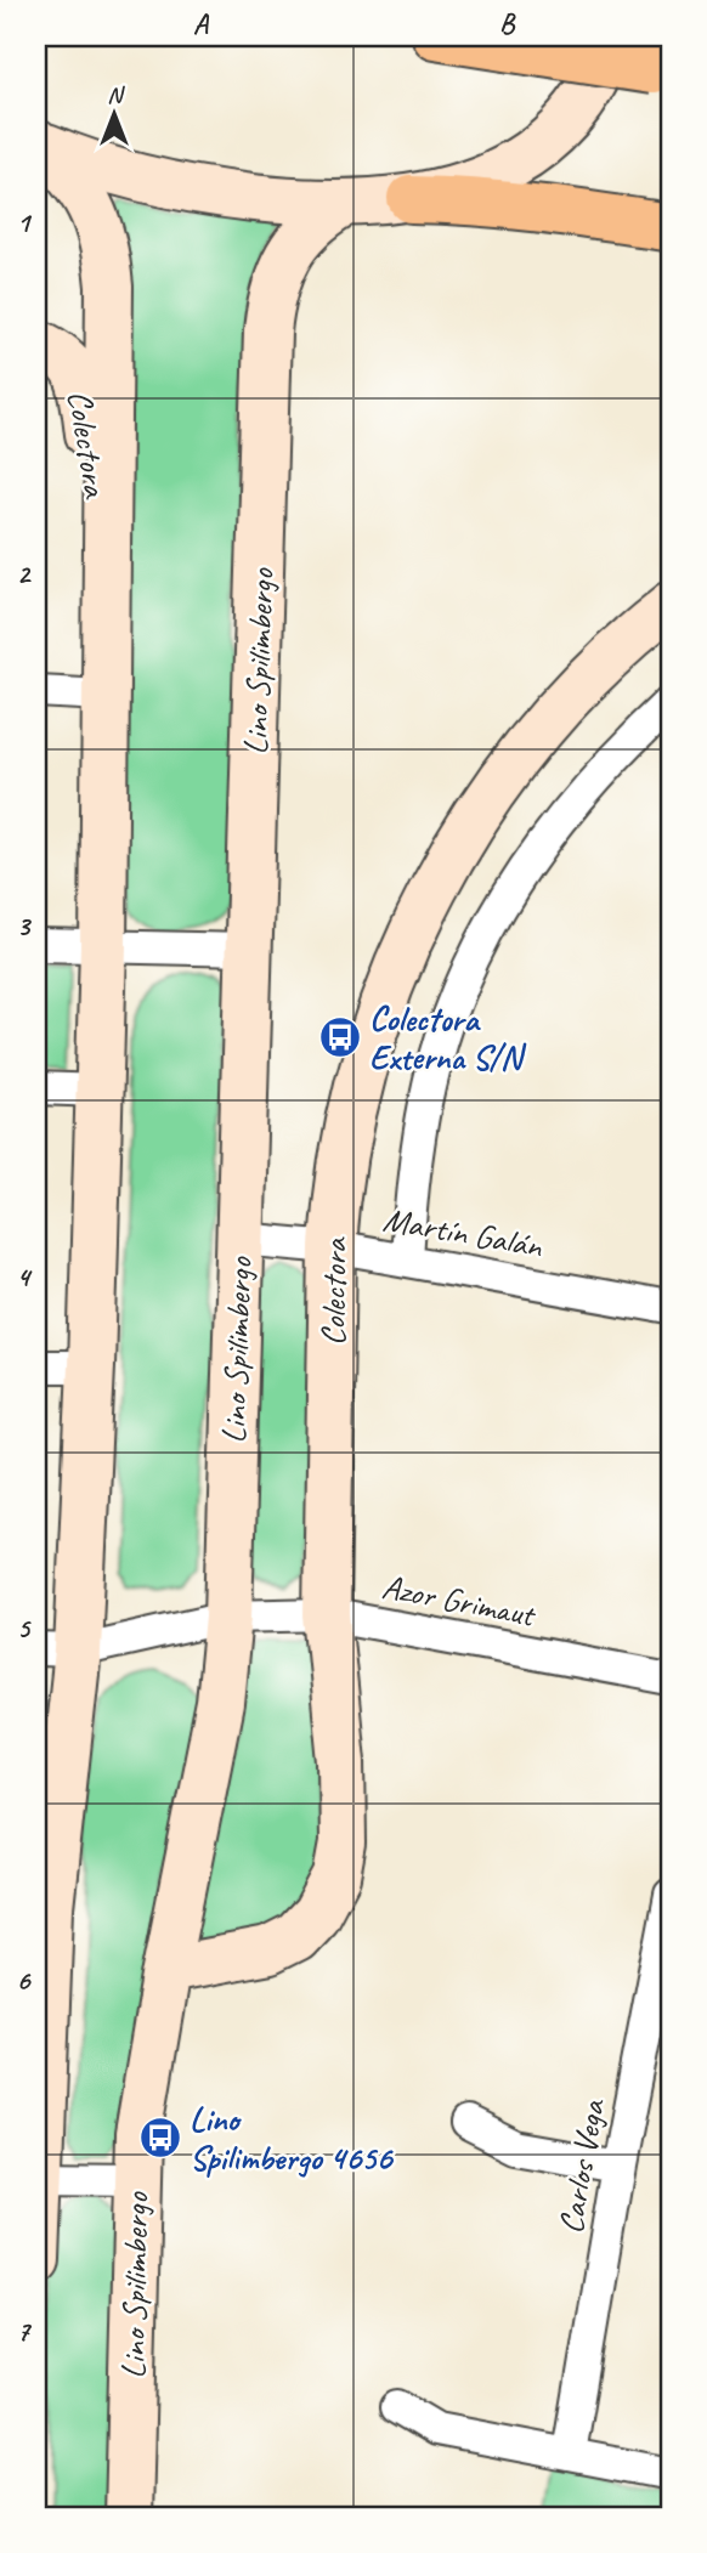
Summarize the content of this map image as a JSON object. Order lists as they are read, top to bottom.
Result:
{
  "streets": {
    "main road": ["Colectora", "Lino Spilimbergo"],
    "street": ["Martín Galán", "Azor Grimaut", "Carlos Vega"]
  },
  "crossings": [
    ["Colectora", "Lino Spilimbergo"],
    ["Colectora", "Martín Galán"],
    ["Colectora", "Azor Grimaut"],
    ["Lino Spilimbergo", "Martín Galán"],
    ["Lino Spilimbergo", "Azor Grimaut"]
  ],
  "places": {
    "bus stop": ["Colectora Externa S/N", "Lino Spilimbergo 4656"]
  },
  "north": "top",
  "grid": {
    "columns": ["A", "B"],
    "rows": [
      "1",
      "2",
      "3",
      "4",
      "5",
      "6",
      "7"
    ]
  }
}
